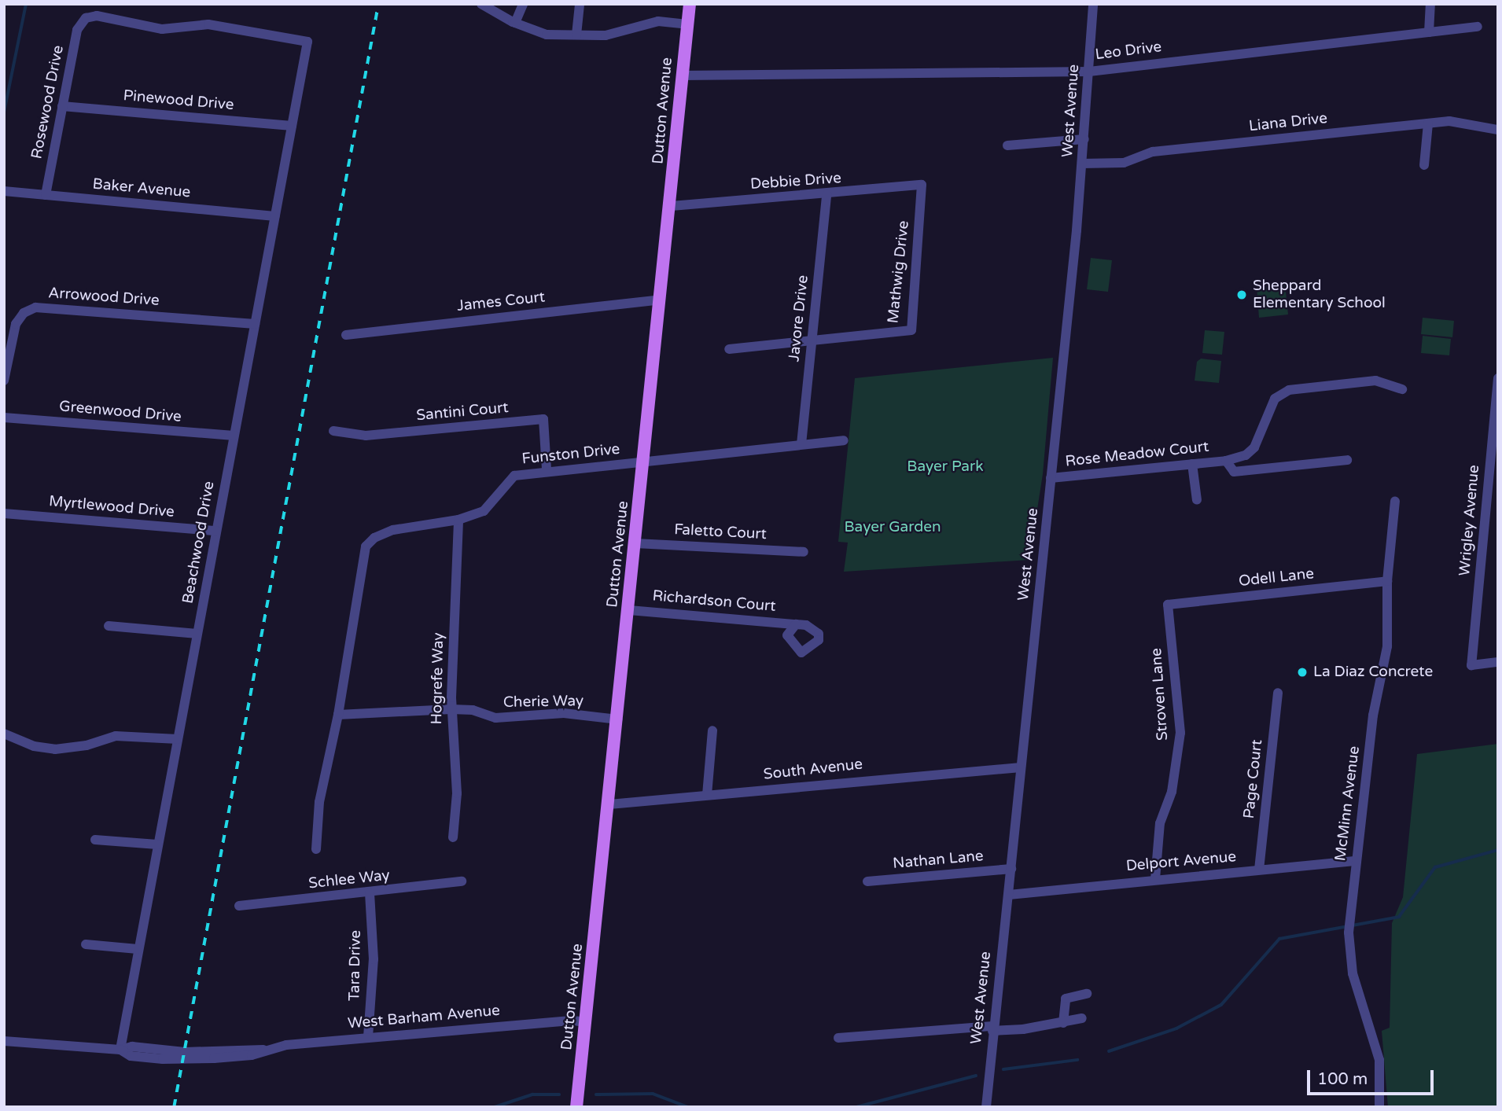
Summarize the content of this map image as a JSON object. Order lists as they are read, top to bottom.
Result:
{
  "streets": {
    "main road": ["Dutton Avenue"],
    "street": [
      "Leo Drive",
      "Pinewood Drive",
      "Rosewood Drive",
      "West Avenue",
      "Liana Drive",
      "Debbie Drive",
      "Baker Avenue",
      "Mathwig Drive",
      "Arrowood Drive",
      "James Court",
      "Javore Drive",
      "Greenwood Drive",
      "Santini Court",
      "Funston Drive",
      "Rose Meadow Court",
      "Myrtlewood Drive",
      "Wrigley Avenue",
      "Faletto Court",
      "Beachwood Drive",
      "Odell Lane",
      "Richardson Court",
      "Hogrefe Way",
      "Stroven Lane",
      "Cherie Way",
      "South Avenue",
      "Page Court",
      "McMinn Avenue",
      "Nathan Lane",
      "Delport Avenue",
      "Schlee Way",
      "Tara Drive",
      "West Barham Avenue"
    ]
  },
  "crossings": [
    ["Leo Drive", "Dutton Avenue"],
    ["Leo Drive", "West Avenue"],
    ["Pinewood Drive", "Rosewood Drive"],
    ["Pinewood Drive", "Beachwood Drive"],
    ["Rosewood Drive", "Baker Avenue"],
    ["Rosewood Drive", "Beachwood Drive"],
    ["Dutton Avenue", "Debbie Drive"],
    ["Dutton Avenue", "James Court"],
    ["Dutton Avenue", "Funston Drive"],
    ["Dutton Avenue", "Faletto Court"],
    ["Dutton Avenue", "Richardson Court"],
    ["Dutton Avenue", "Cherie Way"],
    ["Dutton Avenue", "South Avenue"],
    ["Dutton Avenue", "West Barham Avenue"],
    ["West Avenue", "Liana Drive"],
    ["West Avenue", "Rose Meadow Court"],
    ["West Avenue", "South Avenue"],
    ["West Avenue", "Nathan Lane"],
    ["West Avenue", "Delport Avenue"],
    ["Debbie Drive", "Mathwig Drive"],
    ["Debbie Drive", "Javore Drive"],
    ["Baker Avenue", "Beachwood Drive"],
    ["Mathwig Drive", "Javore Drive"],
    ["Arrowood Drive", "Beachwood Drive"],
    ["Javore Drive", "Funston Drive"],
    ["Greenwood Drive", "Beachwood Drive"],
    ["Santini Court", "Funston Drive"],
    ["Funston Drive", "Hogrefe Way"],
    ["Funston Drive", "Cherie Way"],
    ["Myrtlewood Drive", "Beachwood Drive"],
    ["Beachwood Drive", "West Barham Avenue"],
    ["Odell Lane", "Stroven Lane"],
    ["Odell Lane", "McMinn Avenue"],
    ["Hogrefe Way", "Cherie Way"],
    ["Stroven Lane", "Delport Avenue"],
    ["Page Court", "Delport Avenue"],
    ["McMinn Avenue", "Delport Avenue"],
    ["Schlee Way", "Tara Drive"],
    ["Tara Drive", "West Barham Avenue"]
  ],
  "parks": ["Bayer Park", "Bayer Garden"],
  "places": ["Sheppard Elementary School", "La Diaz Concrete"],
  "scale_bar": "100 m"
}
